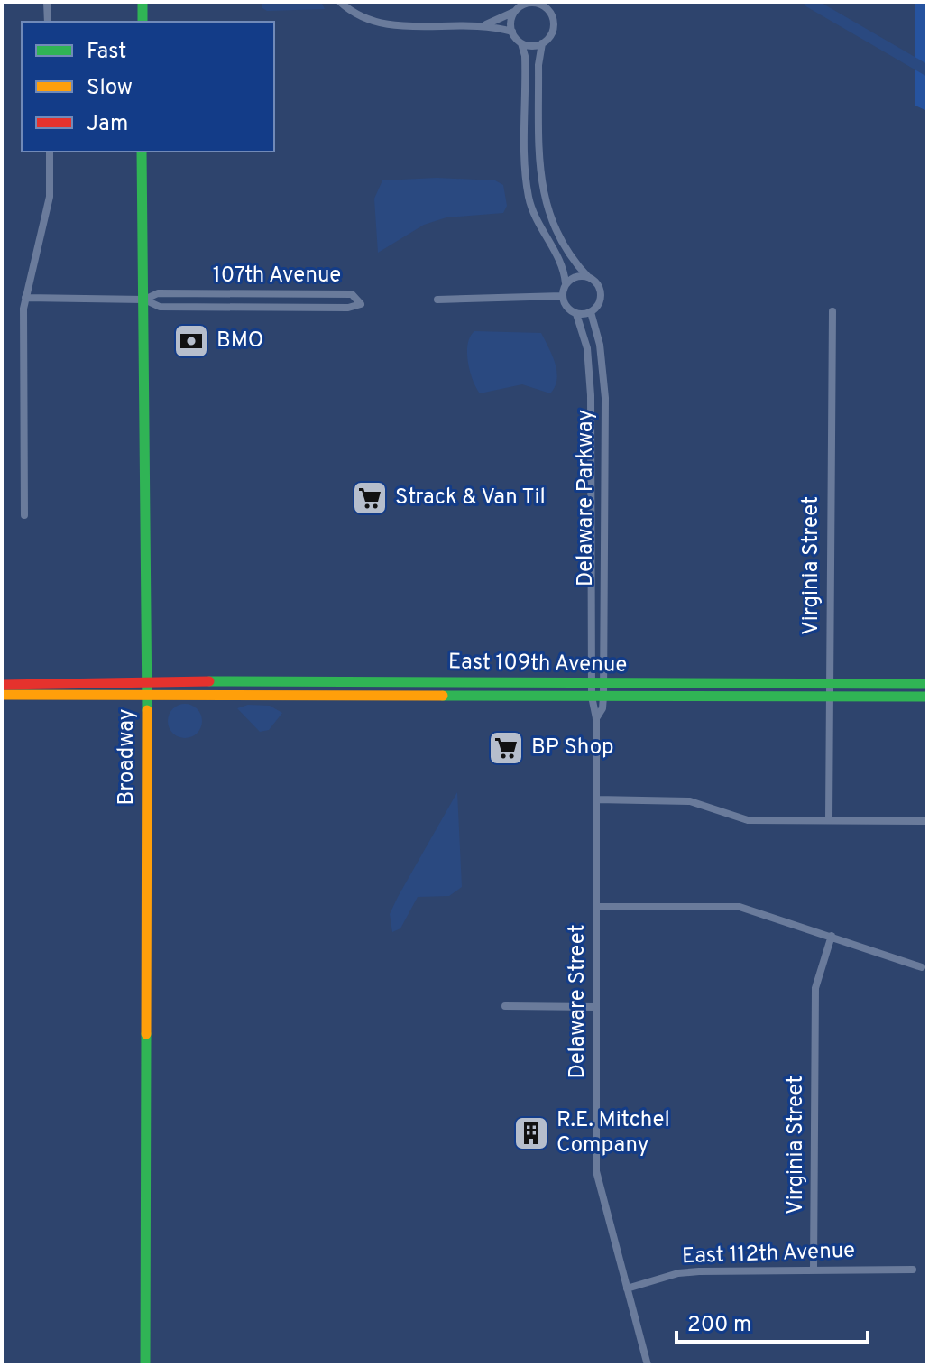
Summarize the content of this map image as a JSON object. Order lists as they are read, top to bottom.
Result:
{
  "streets": {
    "main road": ["East 109th Avenue", "Broadway"],
    "street": [
      "107th Avenue",
      "Delaware Parkway",
      "Virginia Street",
      "Delaware Street",
      "East 112th Avenue"
    ]
  },
  "crossings": [
    ["107th Avenue", "Broadway"],
    ["Delaware Parkway", "East 109th Avenue"],
    ["Delaware Parkway", "Delaware Street"],
    ["Virginia Street", "East 109th Avenue"],
    ["Virginia Street", "East 112th Avenue"],
    ["East 109th Avenue", "Broadway"],
    ["East 109th Avenue", "Delaware Street"],
    ["Delaware Street", "East 112th Avenue"]
  ],
  "places": {
    "bank": ["BMO"],
    "supermarket": ["Strack & Van Til", "BP Shop"],
    "building": ["R.E. Mitchel Company"]
  },
  "legend": ["Fast", "Slow", "Jam"],
  "scale_bar": "200 m"
}
